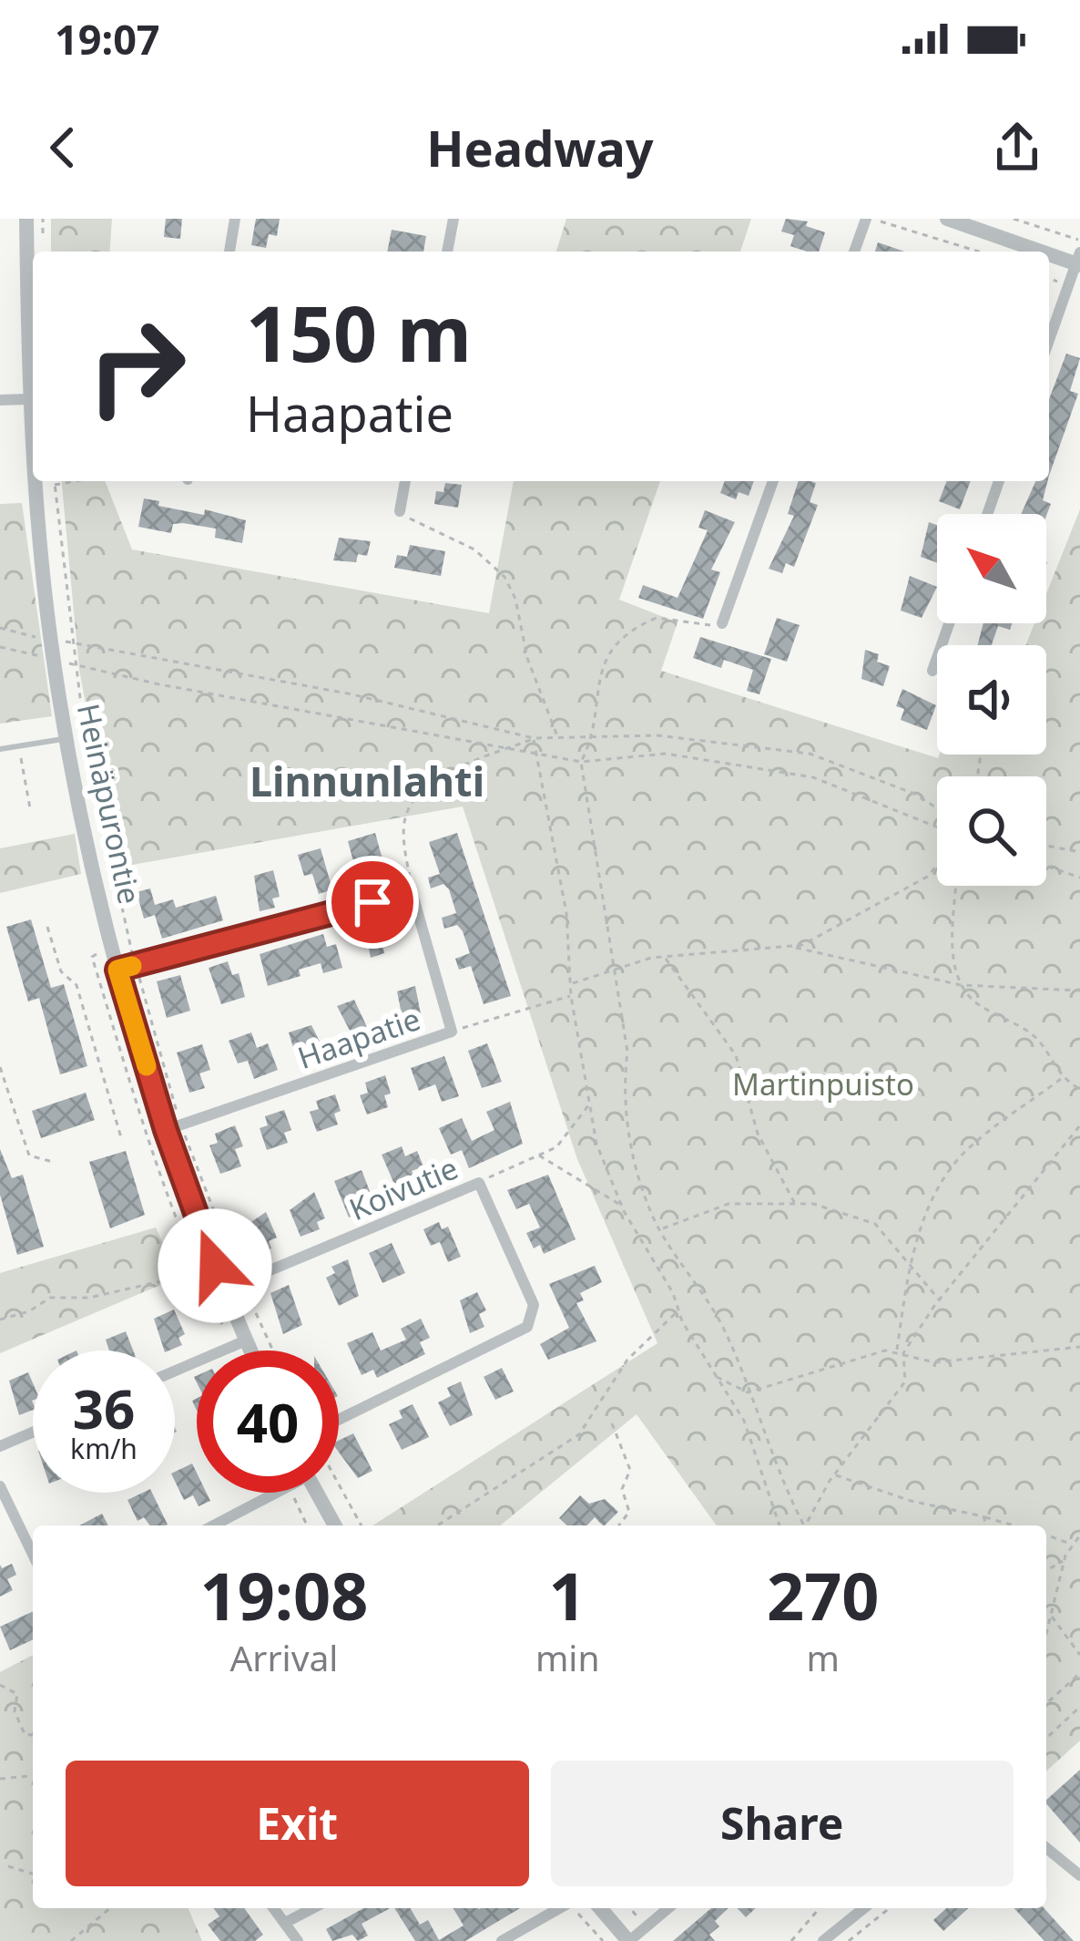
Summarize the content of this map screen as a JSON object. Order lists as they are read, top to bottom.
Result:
{
  "streets": {
    "street": ["Heinäpurontie", "Haapatie", "Koivutie"]
  },
  "crossings": [
    ["Heinäpurontie", "Haapatie"],
    ["Heinäpurontie", "Koivutie"]
  ],
  "districts": ["Linnunlahti"],
  "parks": ["Martinpuisto"],
  "north": "top left",
  "page": {
    "status": "19:07",
    "header": "Headway",
    "turn": ["150 m", "Haapatie"],
    "speed": "36 km/h",
    "limit": "40",
    "eta": [
      "19:08",
      "Arrival",
      "1",
      "min",
      "270",
      "m"
    ],
    "buttons": ["Exit", "Share"]
  }
}
